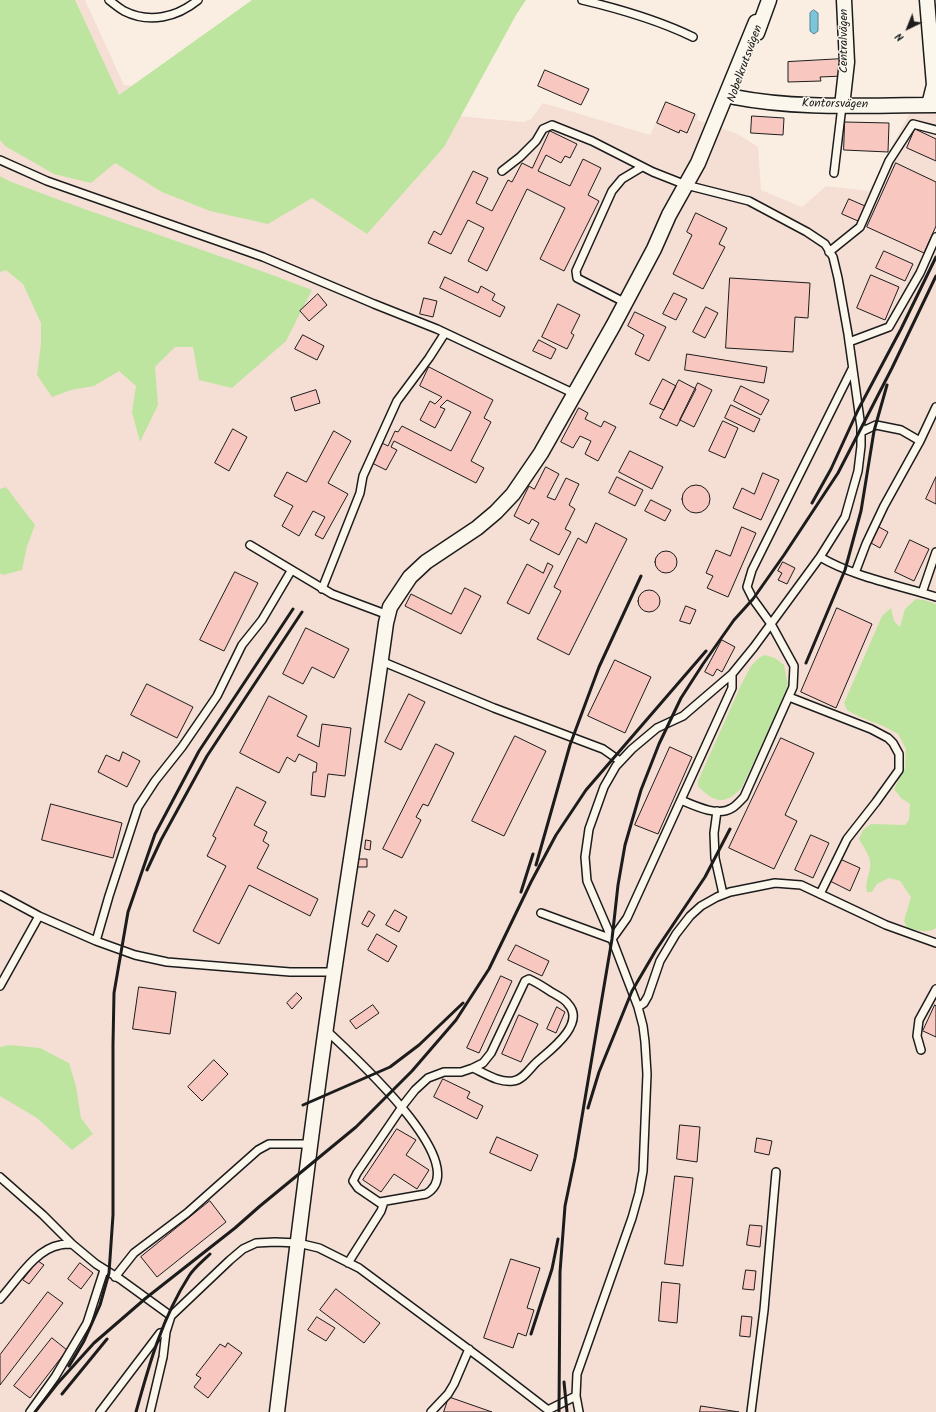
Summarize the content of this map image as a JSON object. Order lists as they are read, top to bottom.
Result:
{
  "streets": {
    "street": ["Centralvägen", "Nobelkrutsvägen", "Kontorsvägen"]
  },
  "crossings": [
    ["Centralvägen", "Kontorsvägen"],
    ["Nobelkrutsvägen", "Kontorsvägen"]
  ],
  "north": "bottom left"
}
